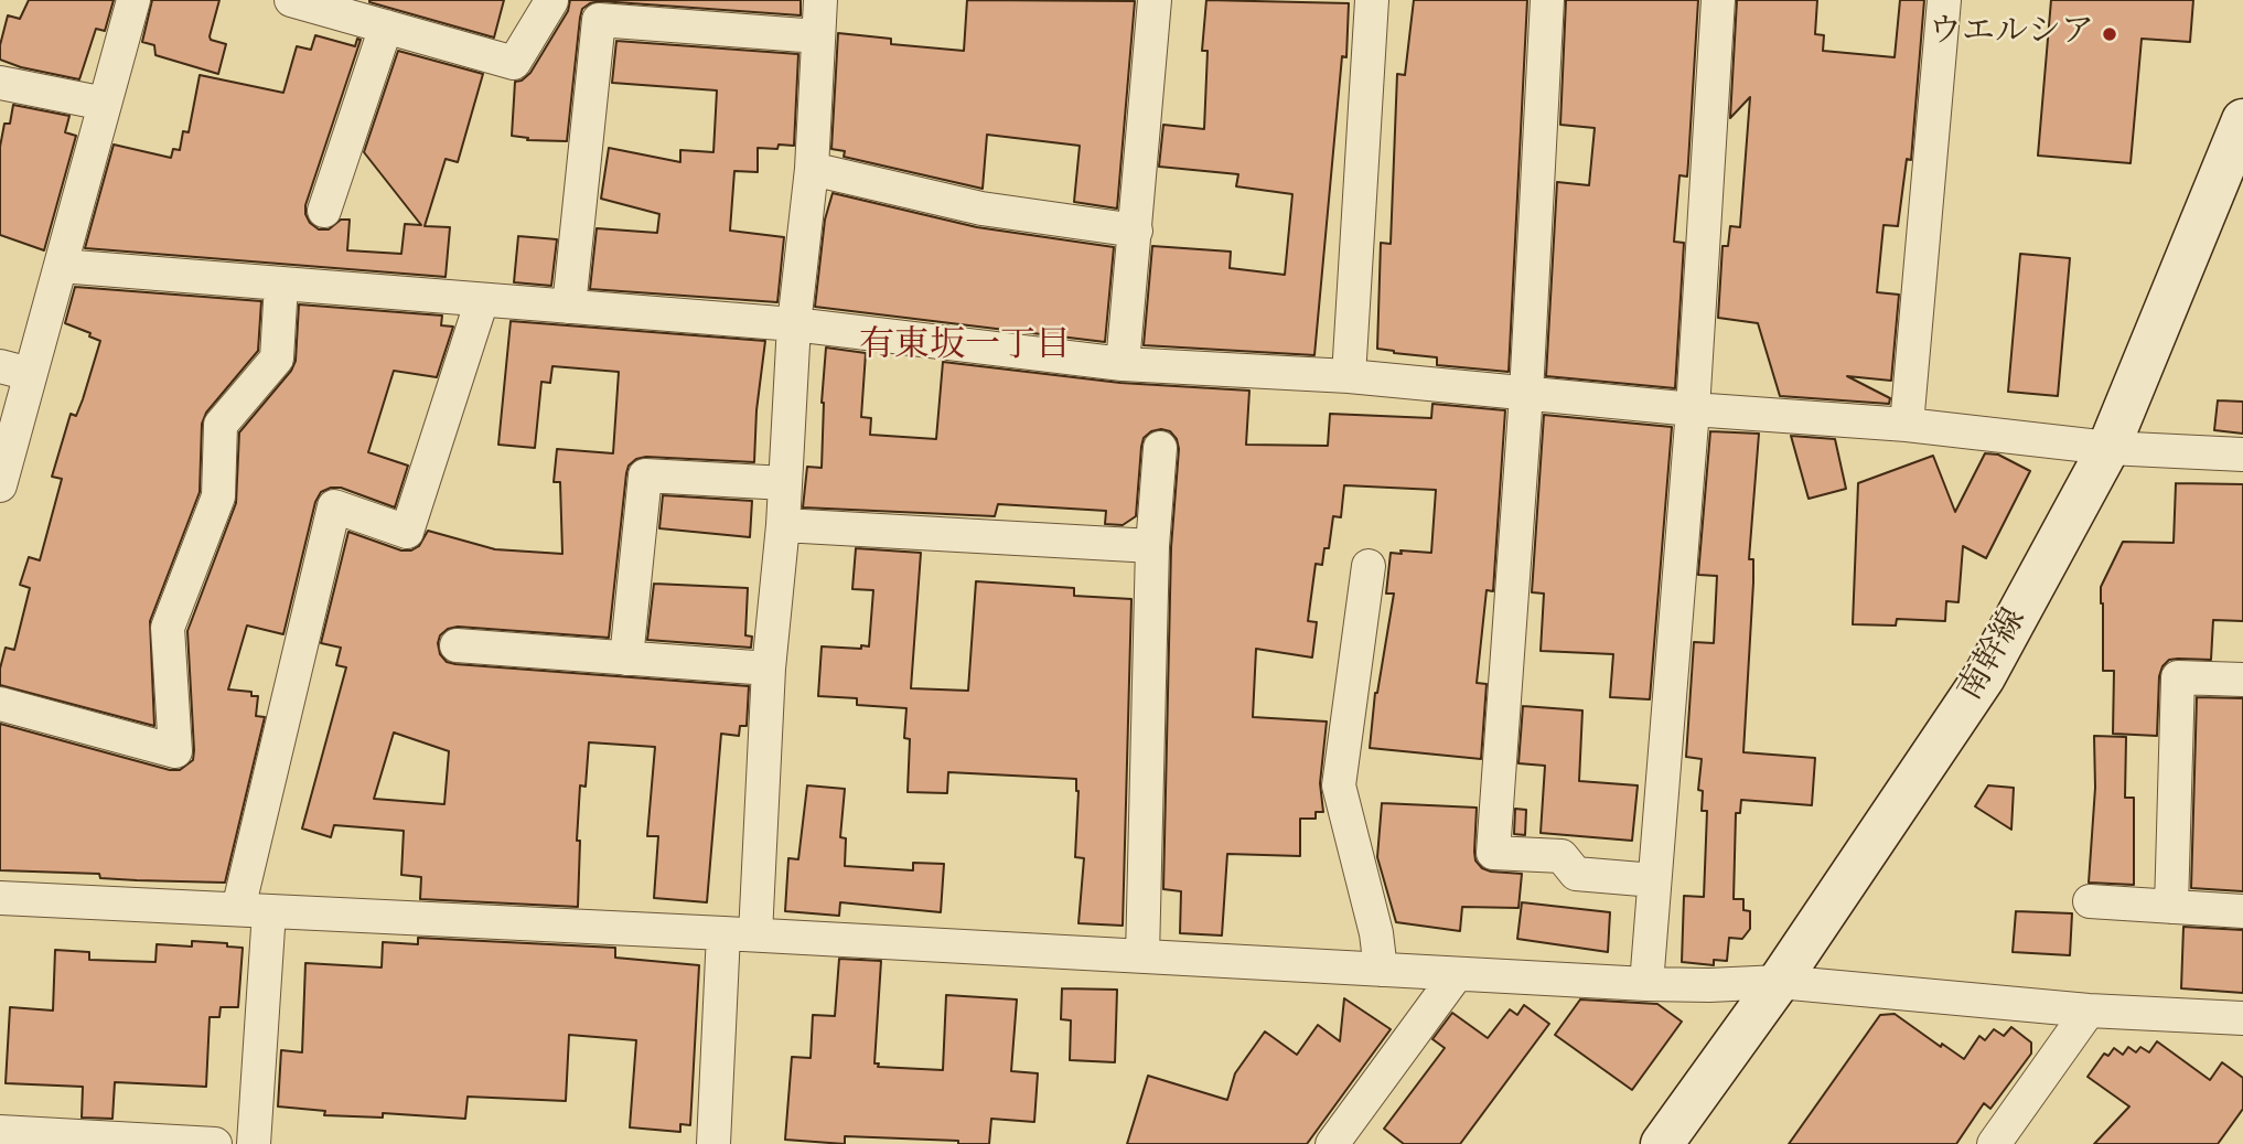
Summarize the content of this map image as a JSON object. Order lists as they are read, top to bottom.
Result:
{
  "streets": {
    "main road": ["南幹線"]
  },
  "districts": ["有東坂一丁目"],
  "places": ["ウエルシア"]
}
